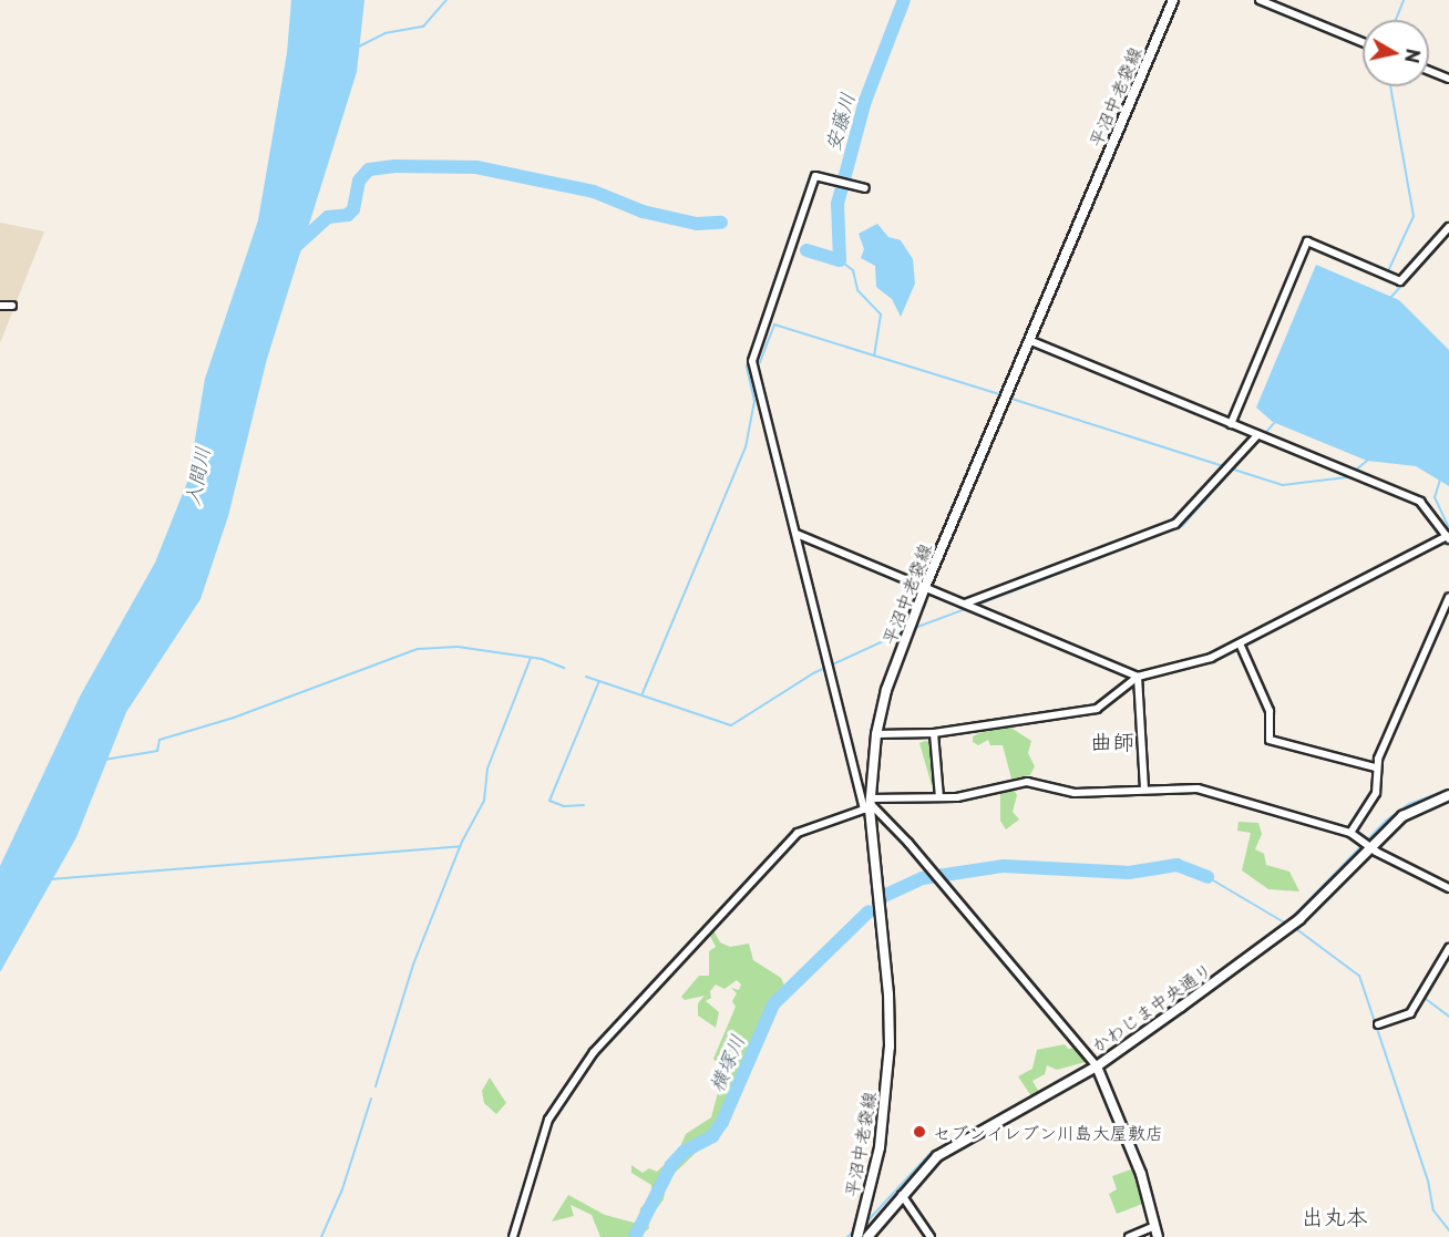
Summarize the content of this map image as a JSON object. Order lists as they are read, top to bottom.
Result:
{
  "streets": {
    "main road": ["平沼中老袋線", "かわじま中央通り"]
  },
  "districts": ["曲師", "出丸本"],
  "water": ["安藤川", "入間川", "横塚川"],
  "places": ["セブンイレブン川島大屋敷店"],
  "north": "right"
}
